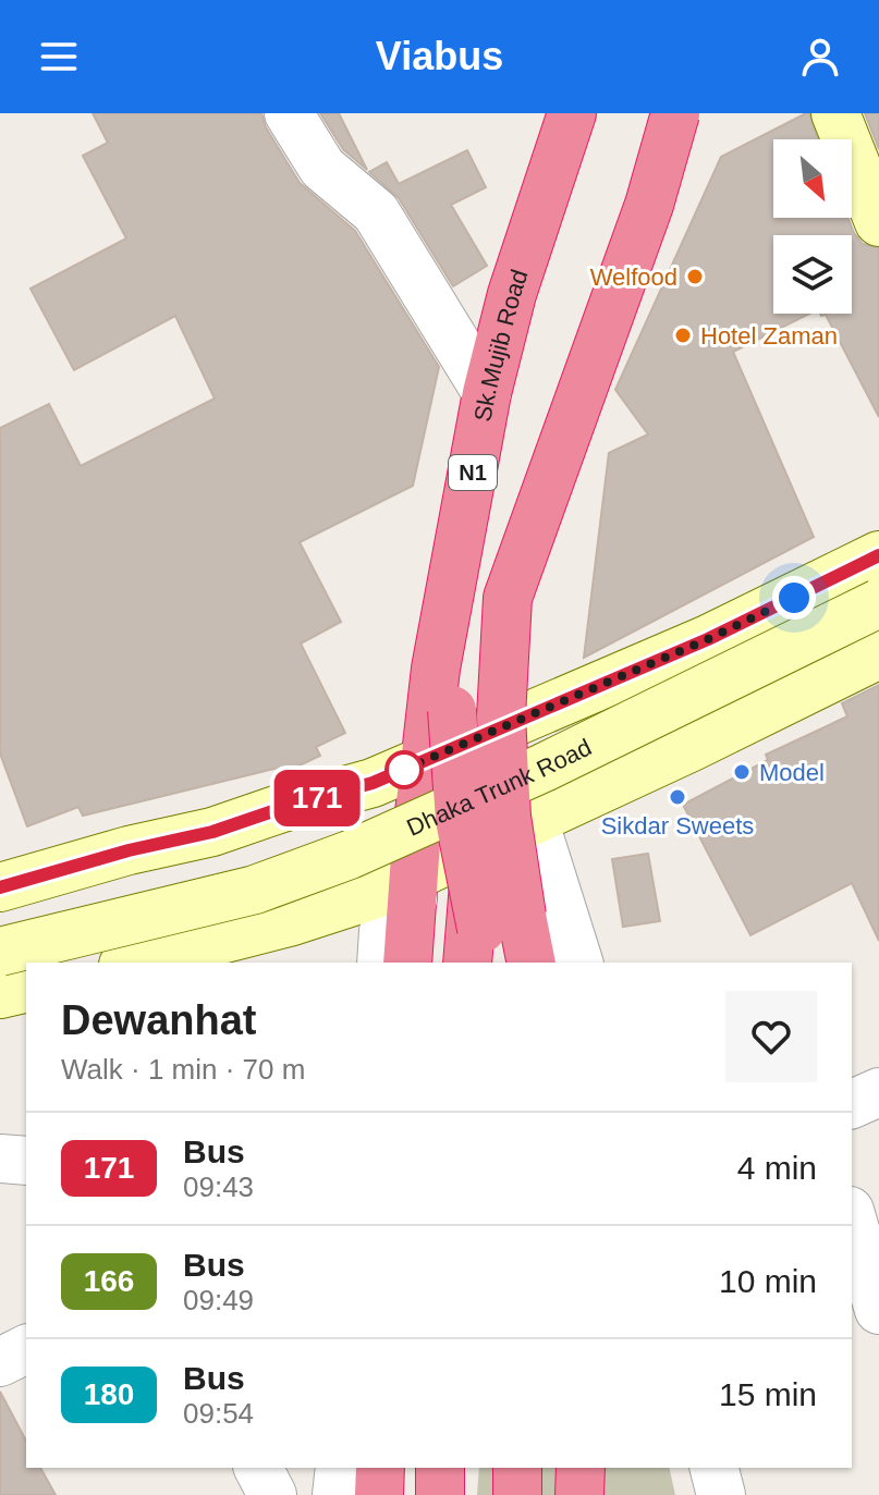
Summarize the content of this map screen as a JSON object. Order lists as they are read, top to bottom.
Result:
{
  "streets": {
    "highway": ["Sk.Mujib Road", "N1"],
    "main road": ["Dhaka Trunk Road"]
  },
  "crossings": [
    ["Sk.Mujib Road", "N1"],
    ["Sk.Mujib Road", "Dhaka Trunk Road"]
  ],
  "places": [
    "Welfood",
    "Hotel Zaman",
    "Model",
    "Sikdar Sweets"
  ],
  "lines": ["bus line 171"],
  "north": "bottom right",
  "page": {
    "header": "Viabus",
    "on_map": "171",
    "heading": ["Dewanhat", "Walk · 1 min · 70 m"],
    "list": [
      {
        "mark": "171",
        "name": "Bus",
        "note": "09:43",
        "value": "4 min"
      },
      {
        "mark": "166",
        "name": "Bus",
        "note": "09:49",
        "value": "10 min"
      },
      {
        "mark": "180",
        "name": "Bus",
        "note": "09:54",
        "value": "15 min"
      }
    ]
  }
}
